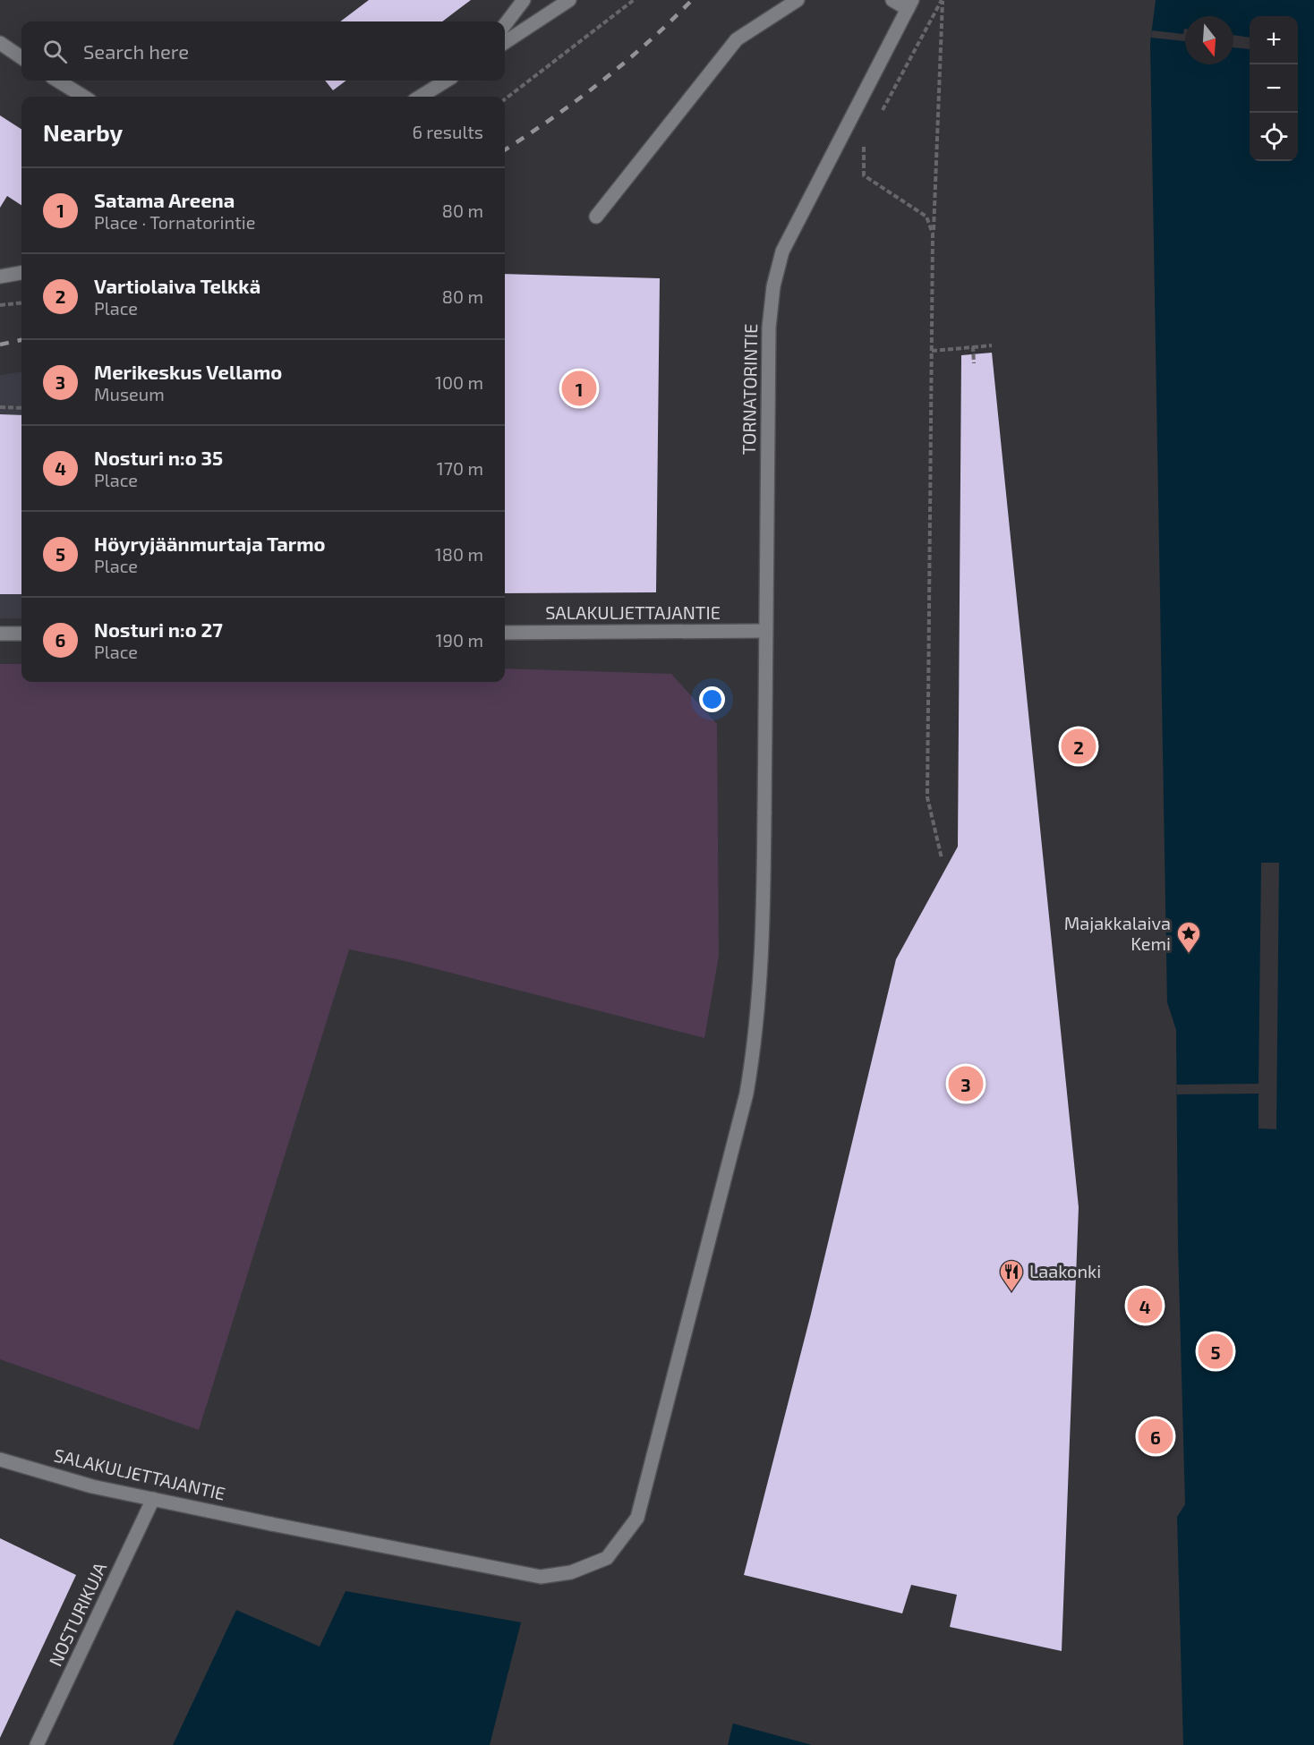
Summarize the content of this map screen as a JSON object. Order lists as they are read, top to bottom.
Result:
{
  "streets": {
    "street": ["TORNATORINTIE", "SALAKULJETTAJANTIE", "NOSTURIKUJA"]
  },
  "crossings": [
    ["TORNATORINTIE", "SALAKULJETTAJANTIE"],
    ["SALAKULJETTAJANTIE", "NOSTURIKUJA"]
  ],
  "places": {
    "place": ["Majakkalaiva Kemi"],
    "restaurant": ["Laakonki"]
  },
  "north": "bottom",
  "page": {
    "map_buttons": ["+", "−"],
    "search": "Search here",
    "heading": ["Nearby", "6 results"],
    "list": [
      {
        "mark": "1",
        "name": "Satama Areena",
        "note": "Place · Tornatorintie",
        "value": "80 m"
      },
      {
        "mark": "2",
        "name": "Vartiolaiva Telkkä",
        "note": "Place",
        "value": "80 m"
      },
      {
        "mark": "3",
        "name": "Merikeskus Vellamo",
        "note": "Museum",
        "value": "100 m"
      },
      {
        "mark": "4",
        "name": "Nosturi n:o 35",
        "note": "Place",
        "value": "170 m"
      },
      {
        "mark": "5",
        "name": "Höyryjäänmurtaja Tarmo",
        "note": "Place",
        "value": "180 m"
      },
      {
        "mark": "6",
        "name": "Nosturi n:o 27",
        "note": "Place",
        "value": "190 m"
      }
    ],
    "pins": [
      "1",
      "2",
      "3",
      "4",
      "5",
      "6"
    ]
  }
}
